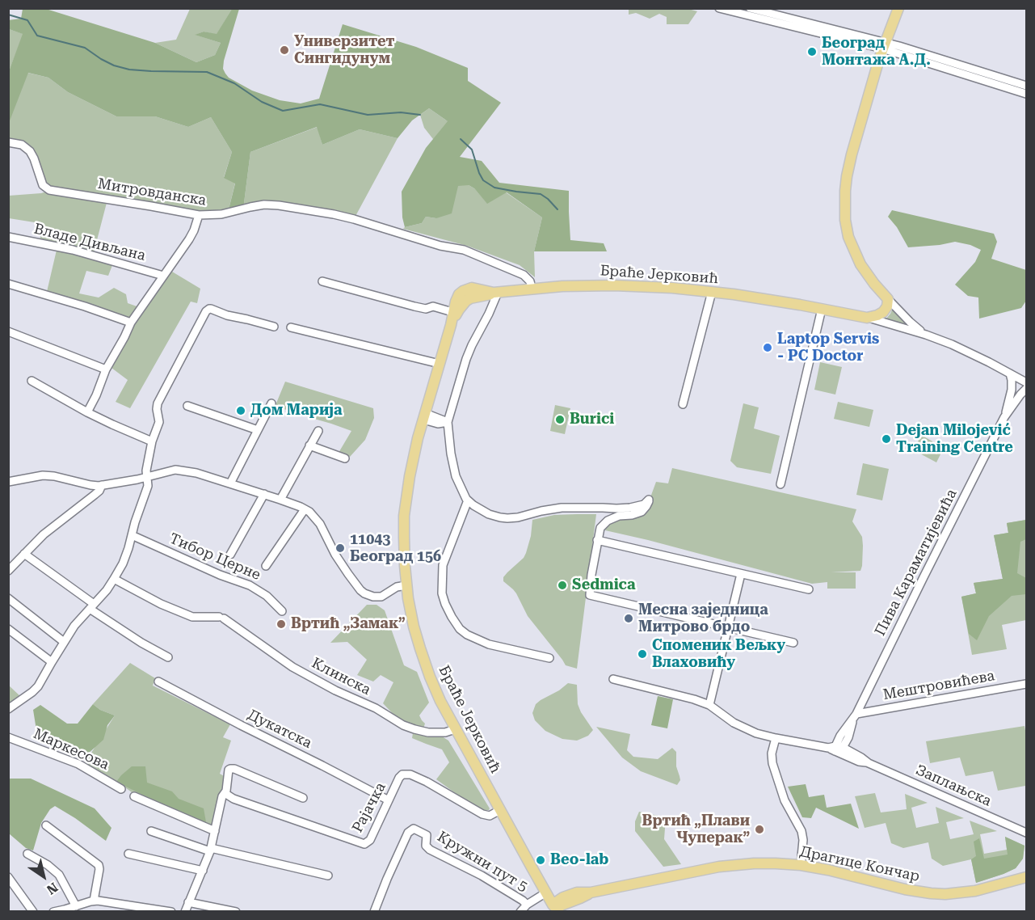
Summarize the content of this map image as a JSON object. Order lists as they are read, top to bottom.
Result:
{
  "streets": {
    "main road": ["Браће Јерковић", "Драгице Кончар"],
    "street": [
      "Митровданска",
      "Владе Дивљана",
      "Тибор Церне",
      "Пива Караматијевића",
      "Клинска",
      "Мештровићева",
      "Дукатска",
      "Маркесова",
      "Заплањска",
      "Рајачка",
      "Кружни пут 5"
    ]
  },
  "crossings": [
    ["Митровданска", "Браће Јерковић"],
    ["Браће Јерковић", "Пива Караматијевића"],
    ["Браће Јерковић", "Клинска"],
    ["Браће Јерковић", "Рајачка"],
    ["Браће Јерковић", "Драгице Кончар"],
    ["Пива Караматијевића", "Мештровићева"],
    ["Пива Караматијевића", "Заплањска"],
    ["Дукатска", "Рајачка"]
  ],
  "places": [
    "Универзитет Сингидунум",
    "Београд Монтажа А.Д.",
    "Laptop Servis - PC Doctor",
    "Дом Марија",
    "Burici",
    "Dejan Milojević Training Centre",
    "11043 Београд 156",
    "Sedmica",
    "Месна заједница Митрово брдо",
    "Вртић „Замак”",
    "Споменик Вељку Влаховићу",
    "Вртић „Плави Чуперак”",
    "Beo-lab"
  ],
  "north": "bottom right"
}
